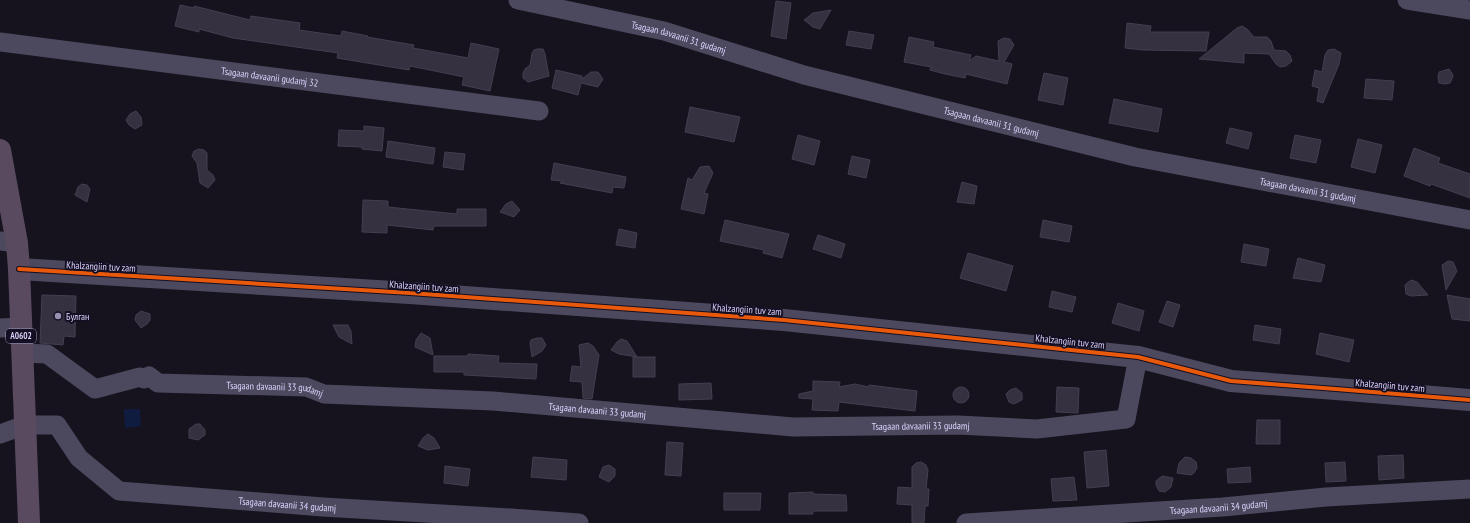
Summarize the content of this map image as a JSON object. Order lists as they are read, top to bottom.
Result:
{
  "streets": {
    "highway": ["A0602"],
    "street": [
      "Tsagaan davaanii 31 gudamj",
      "Tsagaan davaanii gudamj 32",
      "Khalzangiin tuv zam",
      "Tsagaan davaanii 33 gudamj",
      "Tsagaan davaanii 34 gudamj"
    ]
  },
  "crossings": [
    ["Khalzangiin tuv zam", "A0602"],
    ["Khalzangiin tuv zam", "Tsagaan davaanii 33 gudamj"],
    ["A0602", "Tsagaan davaanii 33 gudamj"],
    ["A0602", "Tsagaan davaanii 34 gudamj"]
  ],
  "places": ["Булган"]
}
